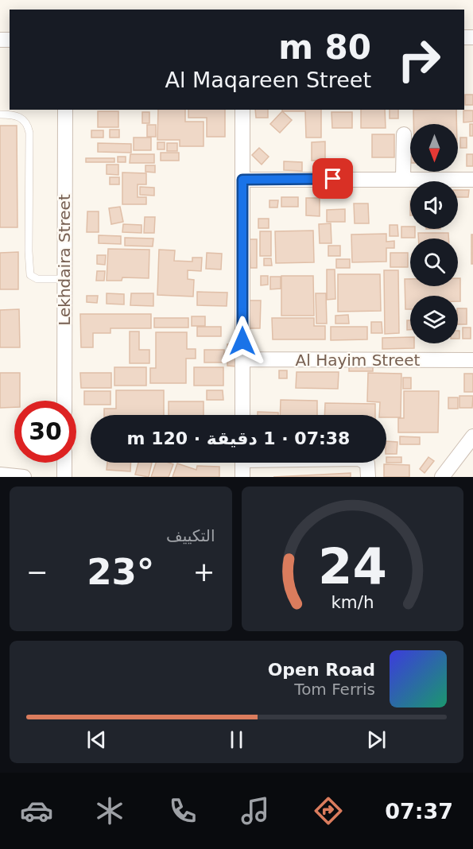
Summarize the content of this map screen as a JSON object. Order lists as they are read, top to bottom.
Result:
{
  "streets": {
    "street": ["Lekhdaira Street", "Al Hayim Street"]
  },
  "north": "bottom",
  "page": {
    "turn": ["80 m", "Al Maqareen Street"],
    "limit": "30",
    "trip": "07:38 · 1 دقيقة · 120 m",
    "tile": "التكييف",
    "heat": ["−", "23°", "+"],
    "song": ["Open Road", "Tom Ferris"],
    "tabs": "07:37",
    "gauge": ["24", "km/h"]
  }
}
